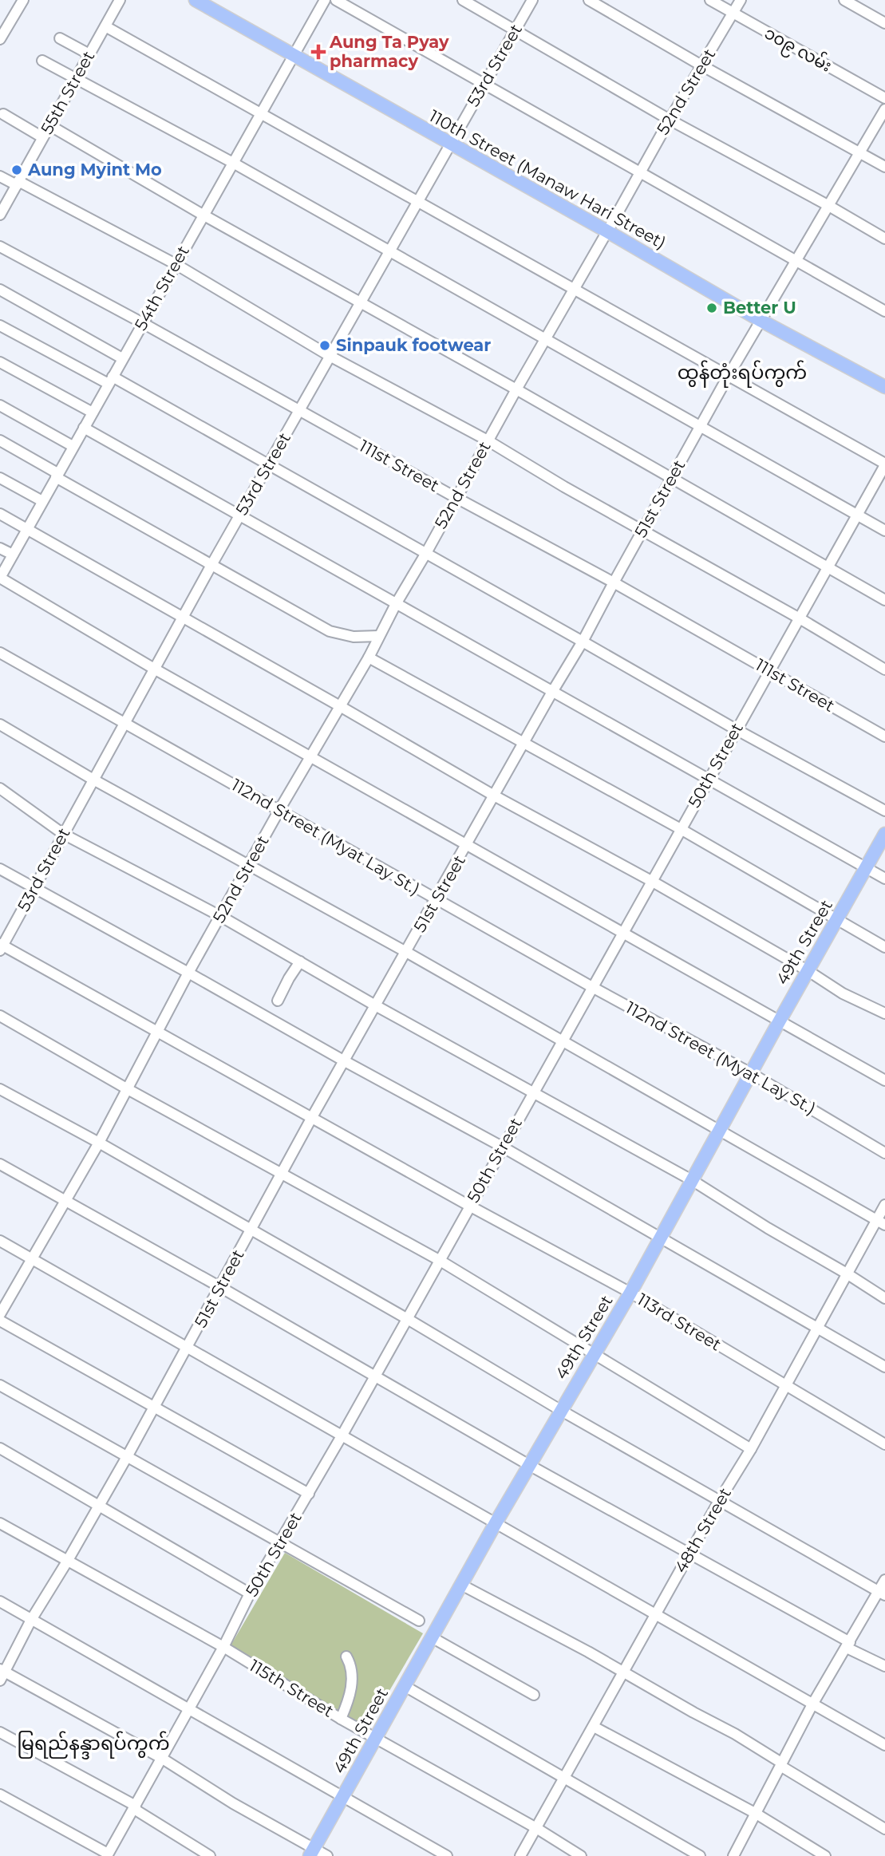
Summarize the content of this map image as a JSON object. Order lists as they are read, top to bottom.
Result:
{
  "streets": {
    "main road": ["110th Street (Manaw Hari Street)", "49th Street"],
    "street": [
      "၁၀၉ လမ်း",
      "53rd Street",
      "52nd Street",
      "55th Street",
      "54th Street",
      "111st Street",
      "51st Street",
      "50th Street",
      "112nd Street (Myat Lay St.)",
      "113rd Street",
      "48th Street",
      "115th Street"
    ]
  },
  "crossings": [
    ["၁၀၉ လမ်း", "52nd Street"],
    ["53rd Street", "110th Street (Manaw Hari Street)"],
    ["53rd Street", "111st Street"],
    ["53rd Street", "112nd Street (Myat Lay St.)"],
    ["53rd Street", "113rd Street"],
    ["52nd Street", "110th Street (Manaw Hari Street)"],
    ["52nd Street", "111st Street"],
    ["52nd Street", "112nd Street (Myat Lay St.)"],
    ["52nd Street", "113rd Street"],
    ["110th Street (Manaw Hari Street)", "54th Street"],
    ["110th Street (Manaw Hari Street)", "51st Street"],
    ["54th Street", "111st Street"],
    ["111st Street", "51st Street"],
    ["111st Street", "50th Street"],
    ["51st Street", "112nd Street (Myat Lay St.)"],
    ["51st Street", "113rd Street"],
    ["51st Street", "115th Street"],
    ["50th Street", "112nd Street (Myat Lay St.)"],
    ["50th Street", "113rd Street"],
    ["50th Street", "115th Street"],
    ["112nd Street (Myat Lay St.)", "49th Street"],
    ["49th Street", "113rd Street"],
    ["49th Street", "115th Street"],
    ["113rd Street", "48th Street"],
    ["48th Street", "115th Street"]
  ],
  "districts": ["ထွန်တုံးရပ်ကွက်", "မြရည်နန္ဒာရပ်ကွက်"],
  "places": {
    "health": ["Aung Ta Pyay pharmacy"],
    "other": ["Aung Myint Mo", "Better U", "Sinpauk footwear"]
  }
}
